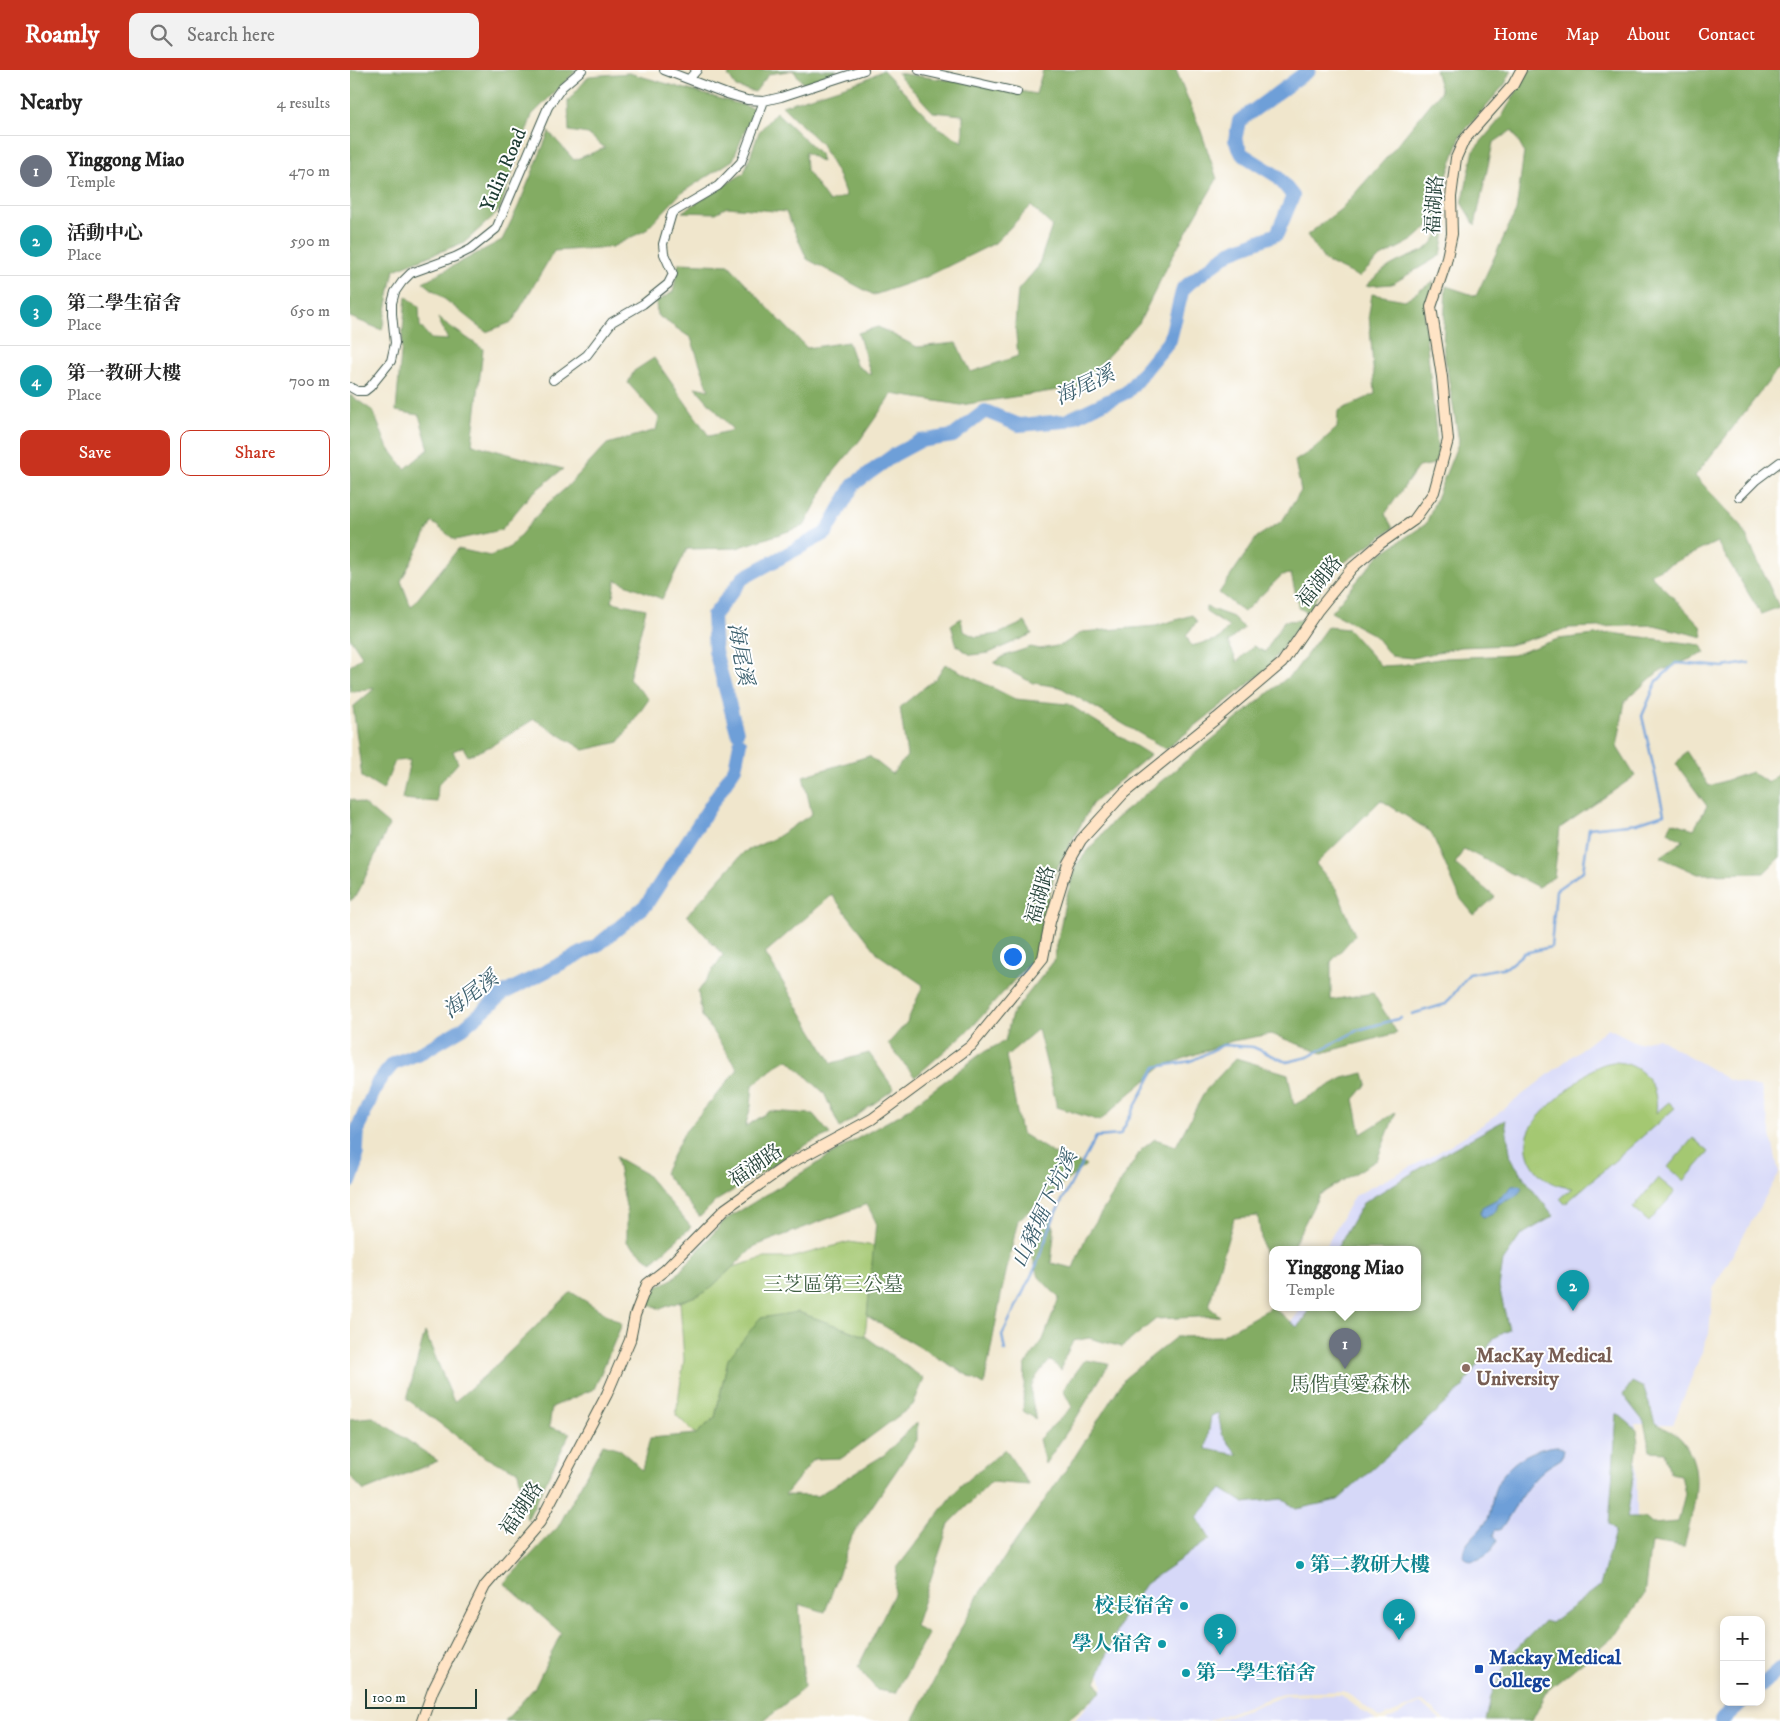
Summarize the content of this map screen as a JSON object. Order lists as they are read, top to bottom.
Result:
{
  "streets": {
    "street": ["Yulin Road", "福湖路"]
  },
  "water": ["海尾溪", "山豬堀下坑溪"],
  "parks": ["三芝區第三公墓", "馬偕真愛森林"],
  "places": {
    "other": [
      "MacKay Medical University",
      "第二教研大樓",
      "校長宿舍",
      "學人宿舍",
      "第一學生宿舍"
    ],
    "transit": ["Mackay Medical College"]
  },
  "scale_bar": "100 m",
  "page": {
    "header": "Roamly",
    "search": "Search here",
    "nav": [
      "Home",
      "Map",
      "About",
      "Contact"
    ],
    "heading": ["Nearby", "4 results"],
    "list": [
      {
        "mark": "1",
        "name": "Yinggong Miao",
        "note": "Temple",
        "value": "470 m"
      },
      {
        "mark": "2",
        "name": "活動中心",
        "note": "Place",
        "value": "590 m"
      },
      {
        "mark": "3",
        "name": "第二學生宿舍",
        "note": "Place",
        "value": "650 m"
      },
      {
        "mark": "4",
        "name": "第一教研大樓",
        "note": "Place",
        "value": "700 m"
      }
    ],
    "buttons": ["Save", "Share"],
    "popup": ["Yinggong Miao", "Temple"],
    "pins": [
      "2",
      "1",
      "4",
      "3"
    ],
    "map_buttons": ["+", "−"],
    "scale": "100 m"
  }
}
